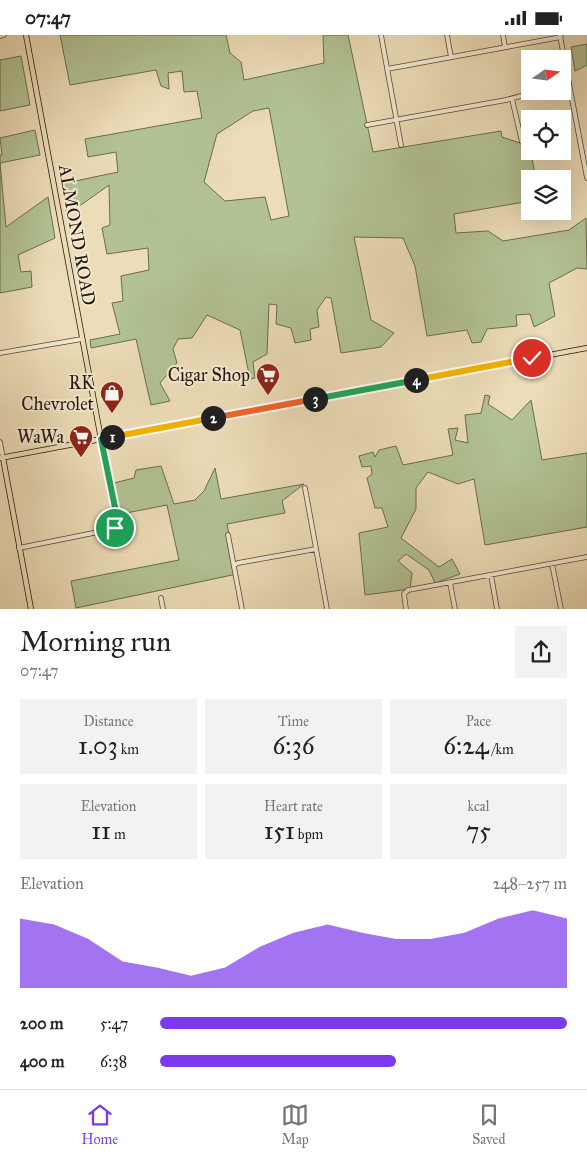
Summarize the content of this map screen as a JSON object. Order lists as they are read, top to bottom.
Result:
{
  "streets": {
    "main road": ["ALMOND ROAD"]
  },
  "places": {
    "supermarket": ["Cigar Shop", "WaWa"],
    "shop": ["RK Chevrolet"]
  },
  "north": "right",
  "page": {
    "status": "07:47",
    "pins": [
      "4",
      "3",
      "2",
      "1"
    ],
    "heading": ["Morning run", "07:47"],
    "stats": [
      ["Distance", "1.03 km"],
      ["Time", "6:36"],
      ["Pace", "6:24 /km"],
      ["Elevation", "11 m"],
      ["Heart rate", "151 bpm"],
      ["kcal", "75"]
    ],
    "chart": ["Elevation", "248–257 m"],
    "list": [
      {
        "name": "200 m",
        "note": "5:47"
      },
      {
        "name": "400 m",
        "note": "6:38"
      }
    ],
    "tabs": ["Home", "Map", "Saved"]
  }
}
